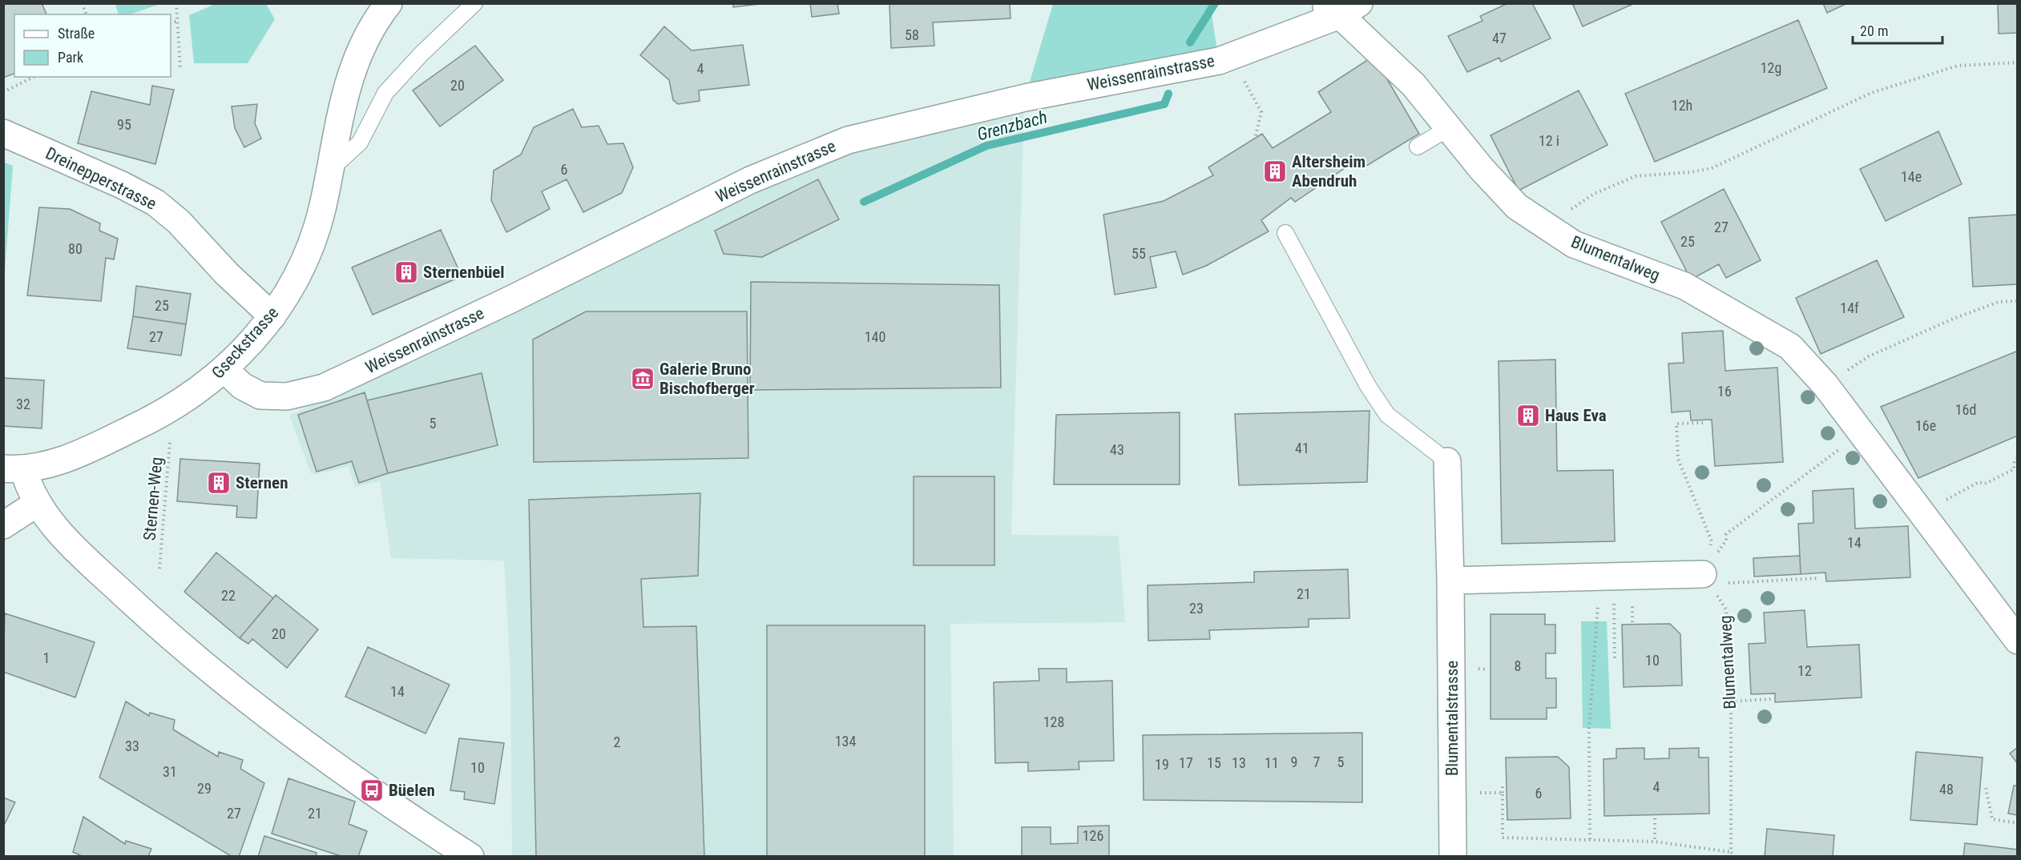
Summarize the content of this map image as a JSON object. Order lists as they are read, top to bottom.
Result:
{
  "streets": {
    "street": [
      "Weissenrainstrasse",
      "Dreinepperstrasse",
      "Blumentalweg",
      "Gseckstrasse",
      "Blumentalstrasse"
    ],
    "path": ["Sternen-Weg"]
  },
  "crossings": [
    ["Weissenrainstrasse", "Blumentalweg"],
    ["Weissenrainstrasse", "Gseckstrasse"],
    ["Dreinepperstrasse", "Gseckstrasse"]
  ],
  "water": ["Grenzbach"],
  "places": {
    "building": [
      "Altersheim Abendruh",
      "Sternenbüel",
      "Haus Eva",
      "Sternen"
    ],
    "museum": ["Galerie Bruno Bischofberger"],
    "bus stop": ["Büelen"]
  },
  "house_numbers": [
    "58",
    "47",
    "12g",
    "4",
    "20",
    "12h",
    "95",
    "12 i",
    "6",
    "14e",
    "27",
    "25",
    "80",
    "55",
    "25",
    "14f",
    "27",
    "140",
    "16",
    "32",
    "16d",
    "5",
    "16e",
    "41",
    "43",
    "14",
    "21",
    "22",
    "23",
    "20",
    "1",
    "10",
    "8",
    "12",
    "14",
    "128",
    "134",
    "2",
    "33",
    "9",
    "7",
    "5",
    "17",
    "15",
    "13",
    "11",
    "19",
    "10",
    "31",
    "4",
    "29",
    "48",
    "6",
    "27",
    "21",
    "126"
  ],
  "legend": ["Straße", "Park"],
  "scale_bar": "20 m"
}
